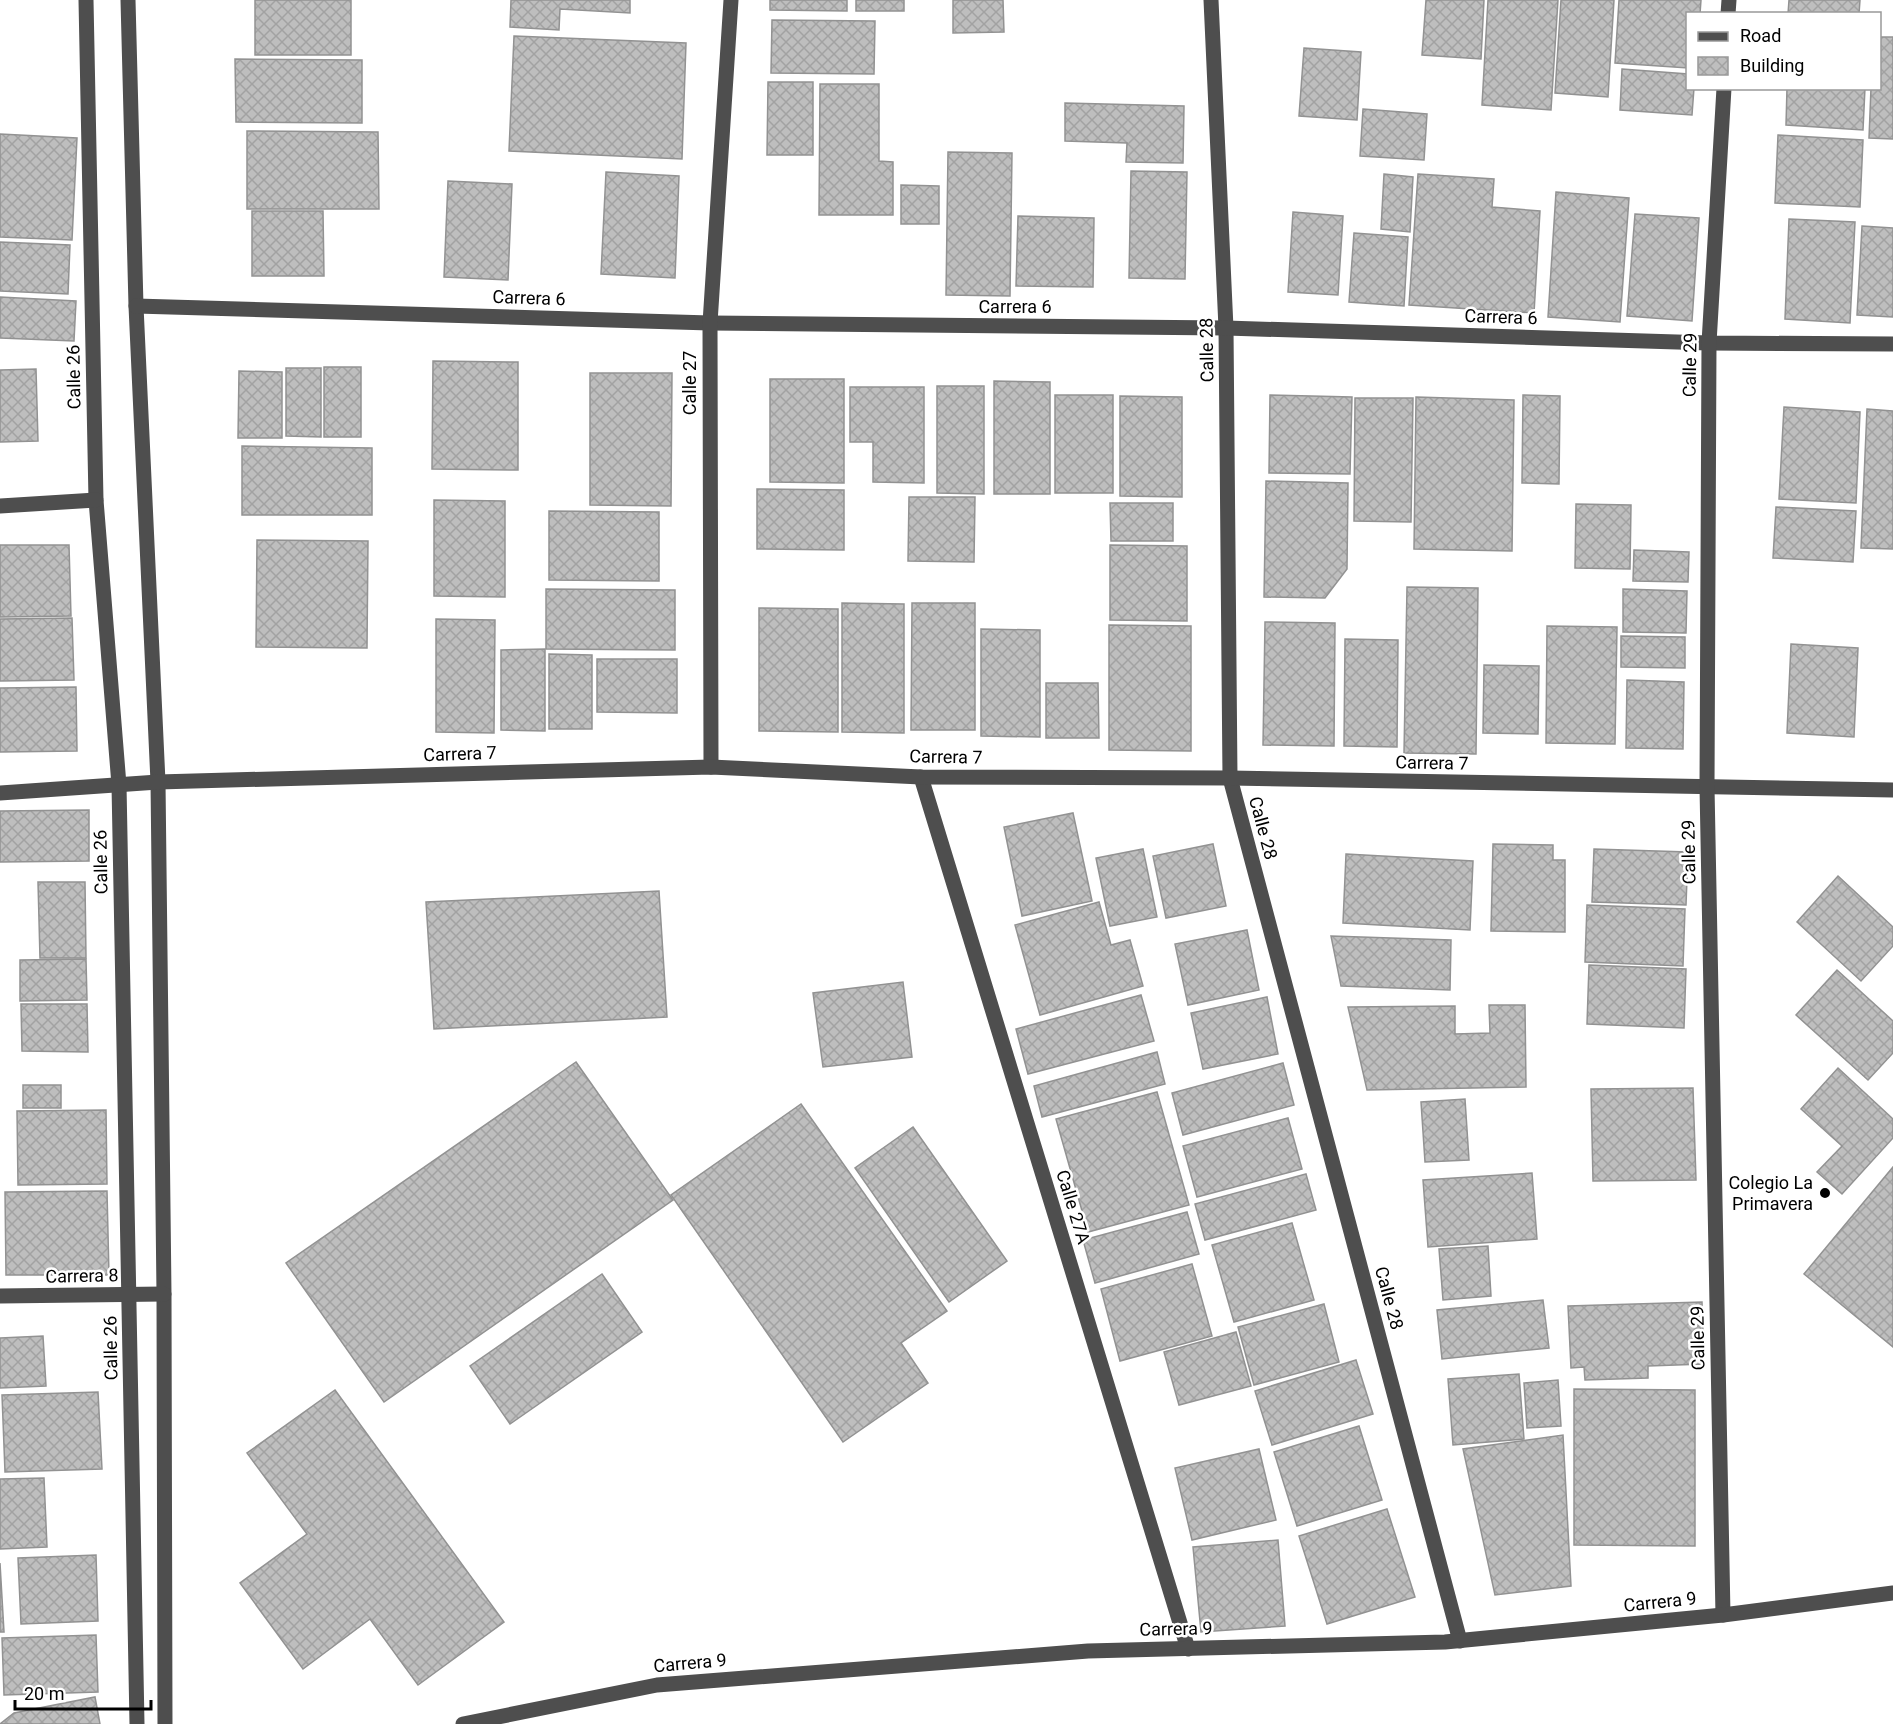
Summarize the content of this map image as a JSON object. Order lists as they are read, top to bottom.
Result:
{
  "streets": {
    "street": [
      "Carrera 6",
      "Calle 28",
      "Calle 29",
      "Calle 26",
      "Calle 27",
      "Carrera 7",
      "Calle 27A",
      "Carrera 8",
      "Carrera 9"
    ]
  },
  "crossings": [
    ["Carrera 6", "Calle 28"],
    ["Carrera 6", "Calle 29"],
    ["Carrera 6", "Calle 27"],
    ["Calle 28", "Carrera 7"],
    ["Calle 28", "Carrera 9"],
    ["Calle 29", "Carrera 7"],
    ["Calle 29", "Carrera 9"],
    ["Calle 26", "Carrera 7"],
    ["Calle 26", "Carrera 8"],
    ["Calle 27", "Carrera 7"],
    ["Carrera 7", "Calle 27A"],
    ["Calle 27A", "Carrera 9"]
  ],
  "places": ["Colegio La Primavera"],
  "legend": ["Road", "Building"],
  "scale_bar": "20 m"
}
